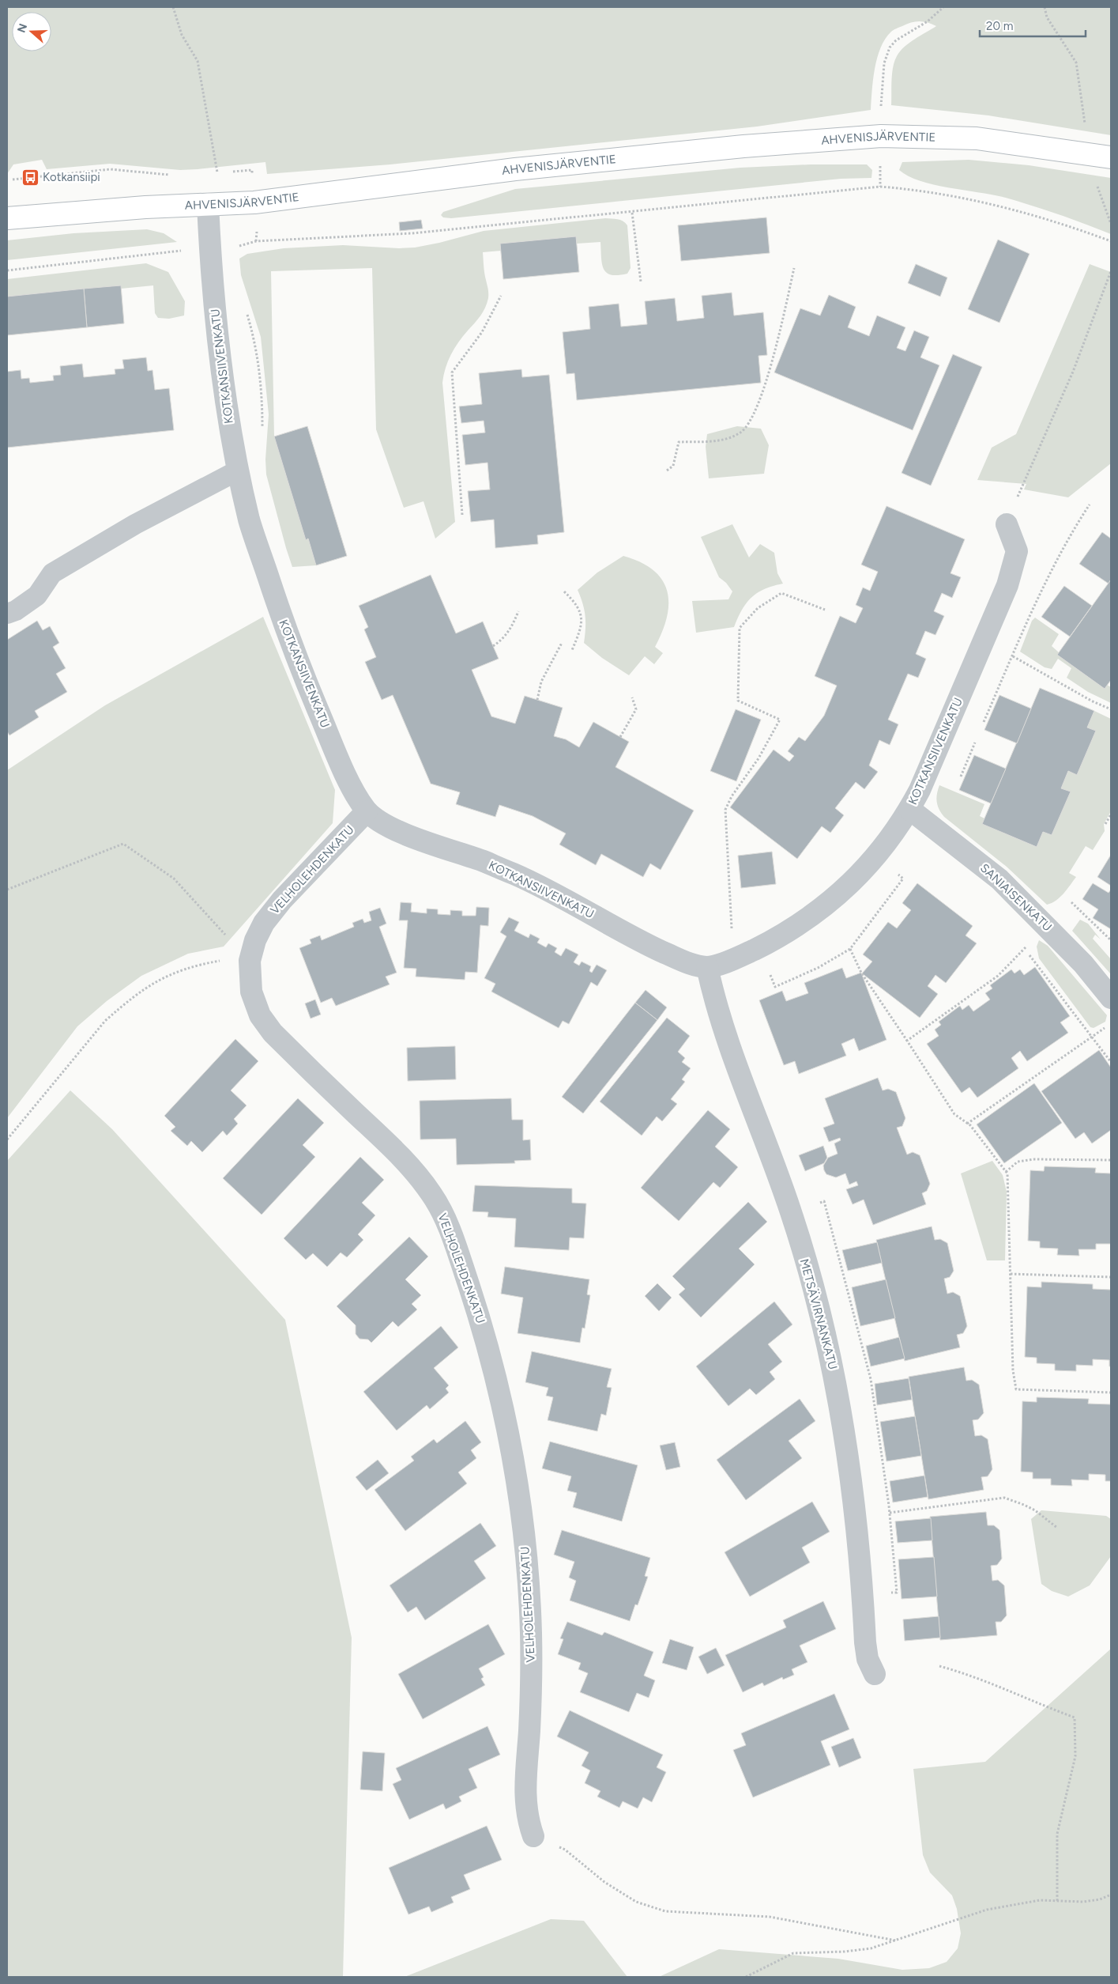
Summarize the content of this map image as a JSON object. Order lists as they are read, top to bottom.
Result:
{
  "streets": {
    "main road": ["AHVENISJÄRVENTIE"],
    "street": [
      "KOTKANSIIVENKATU",
      "VELHOLEHDENKATU",
      "SANIAISENKATU",
      "METSÄVIRNANKATU"
    ]
  },
  "crossings": [
    ["AHVENISJÄRVENTIE", "KOTKANSIIVENKATU"],
    ["KOTKANSIIVENKATU", "VELHOLEHDENKATU"],
    ["KOTKANSIIVENKATU", "SANIAISENKATU"],
    ["KOTKANSIIVENKATU", "METSÄVIRNANKATU"]
  ],
  "places": {
    "bus stop": ["Kotkansiipi"]
  },
  "scale_bar": "20 m",
  "north": "left"
}
